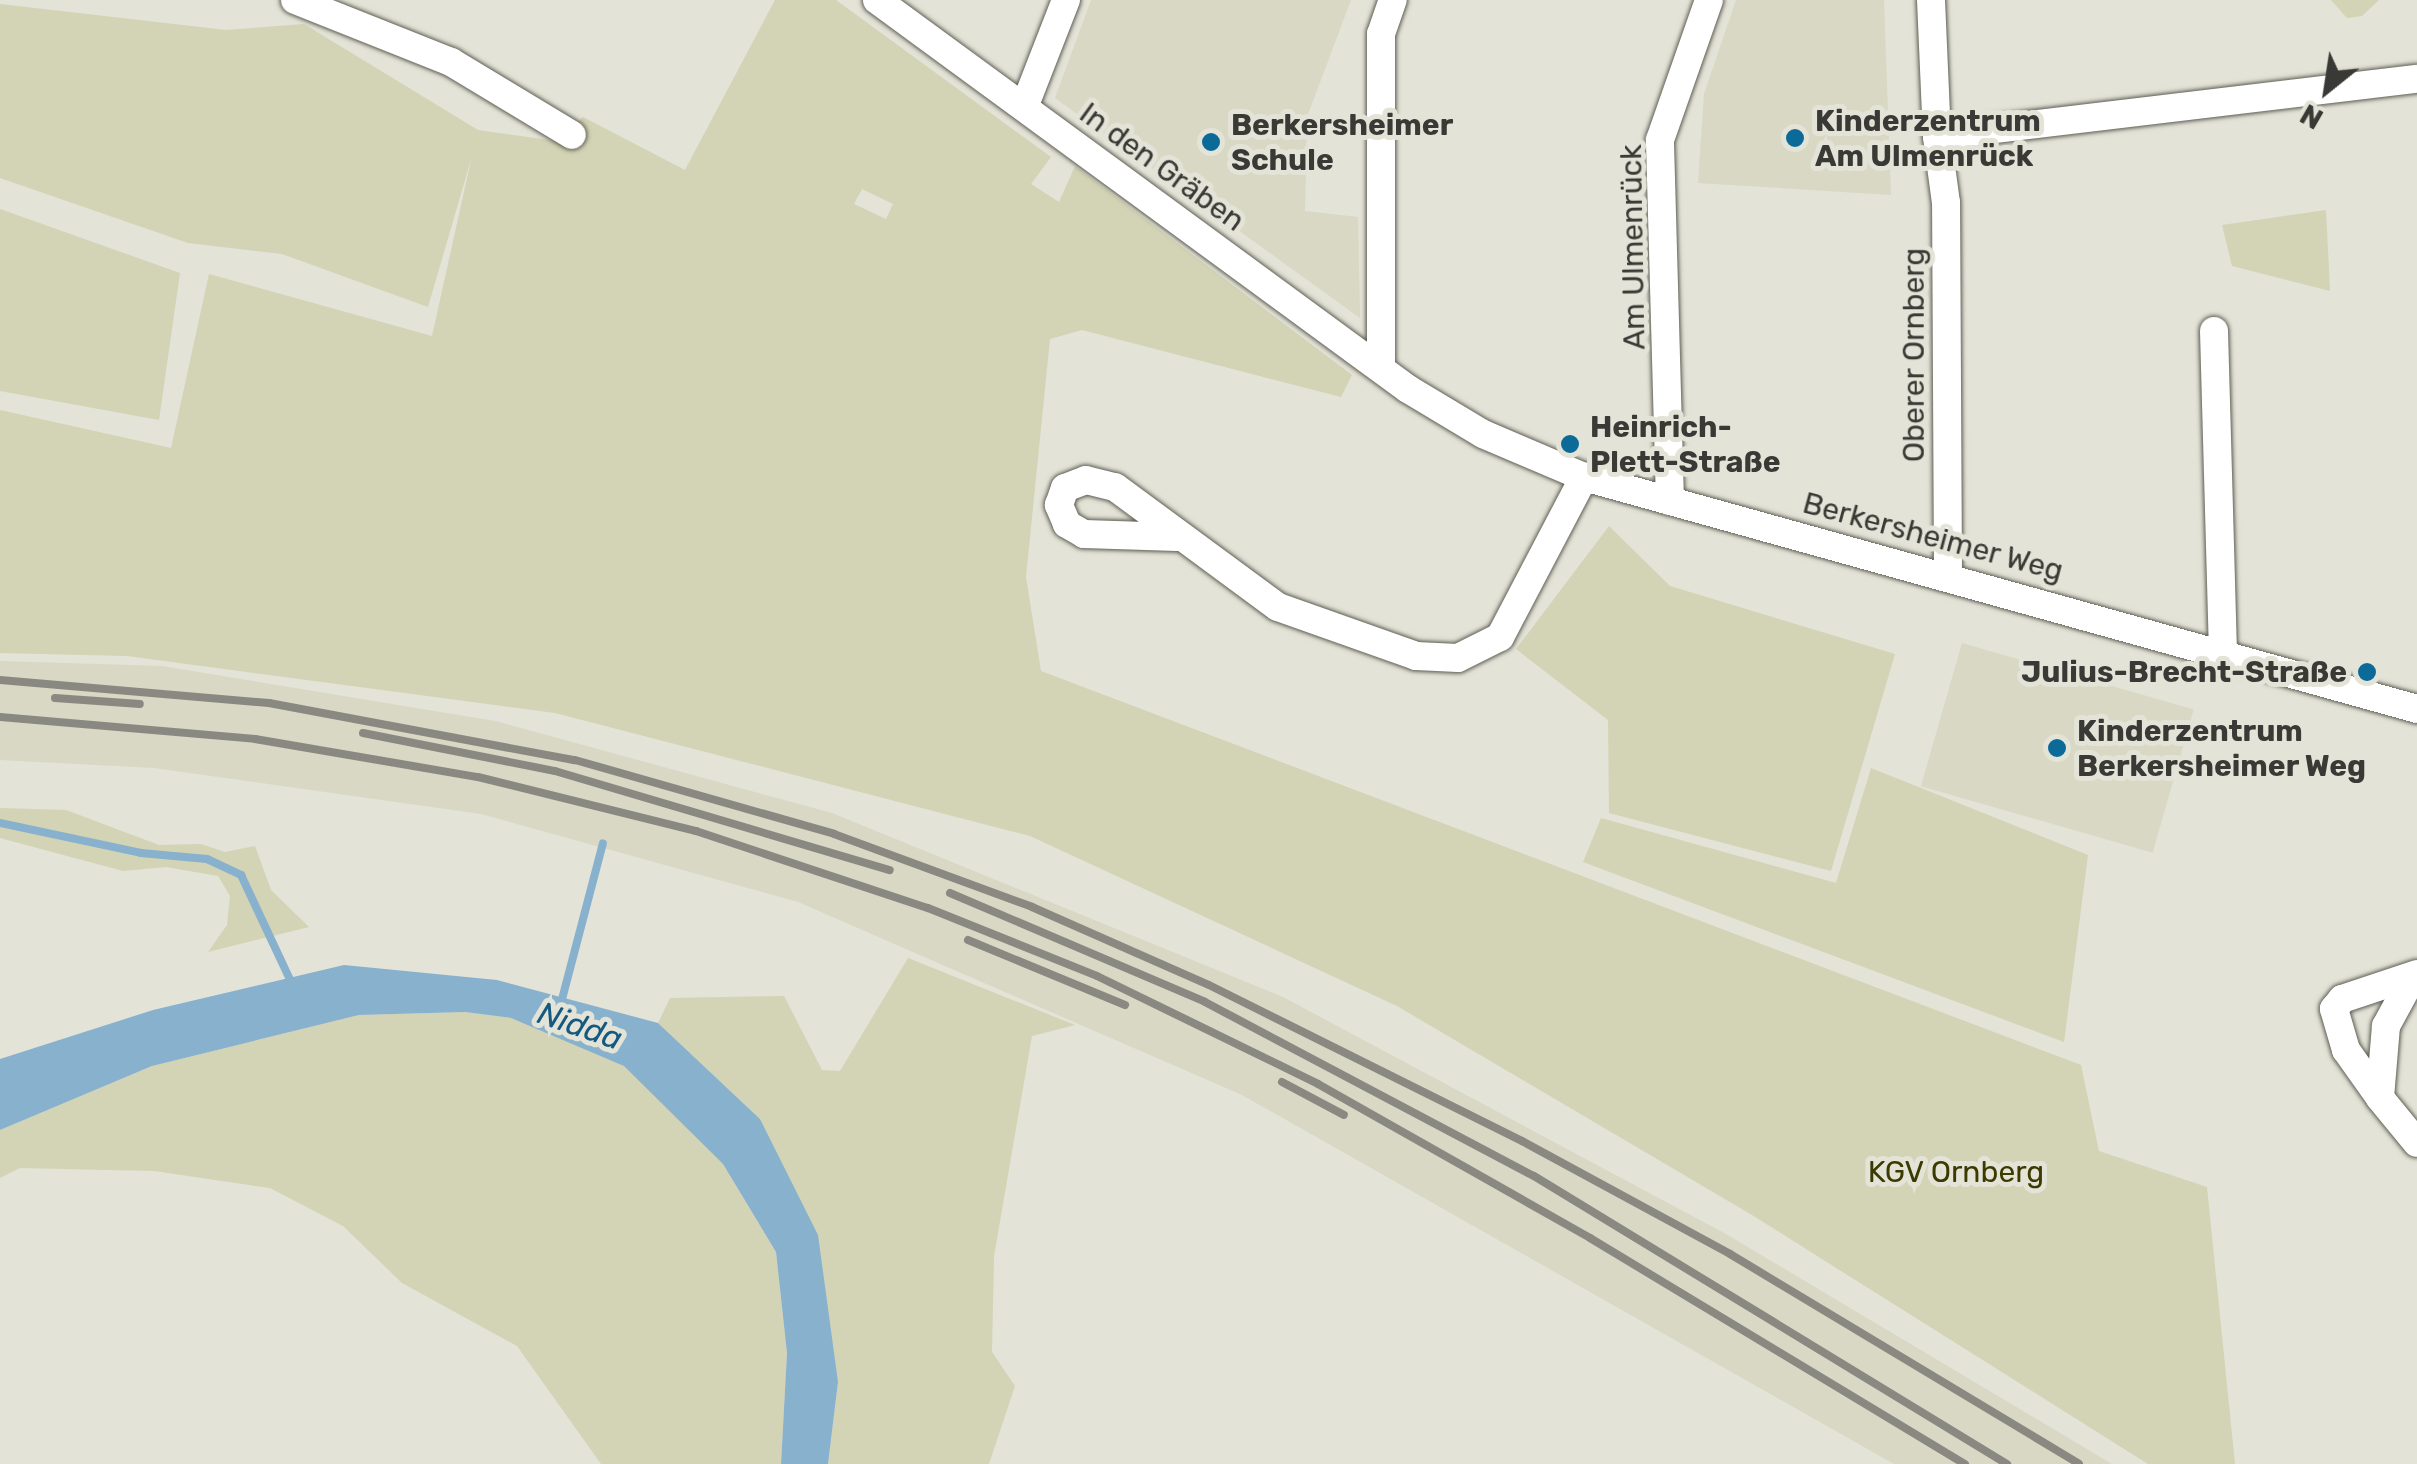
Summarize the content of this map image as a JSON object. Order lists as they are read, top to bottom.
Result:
{
  "streets": {
    "street": [
      "In den Gräben",
      "Am Ulmenrück",
      "Oberer Ornberg",
      "Berkersheimer Weg"
    ]
  },
  "crossings": [
    ["In den Gräben", "Berkersheimer Weg"],
    ["Am Ulmenrück", "Berkersheimer Weg"],
    ["Oberer Ornberg", "Berkersheimer Weg"]
  ],
  "water": ["Nidda"],
  "parks": ["KGV Ornberg"],
  "places": [
    "Kinderzentrum Am Ulmenrück",
    "Berkersheimer Schule",
    "Heinrich- Plett-Straße",
    "Julius-Brecht-Straße",
    "Kinderzentrum Berkersheimer Weg"
  ],
  "north": "bottom left"
}
